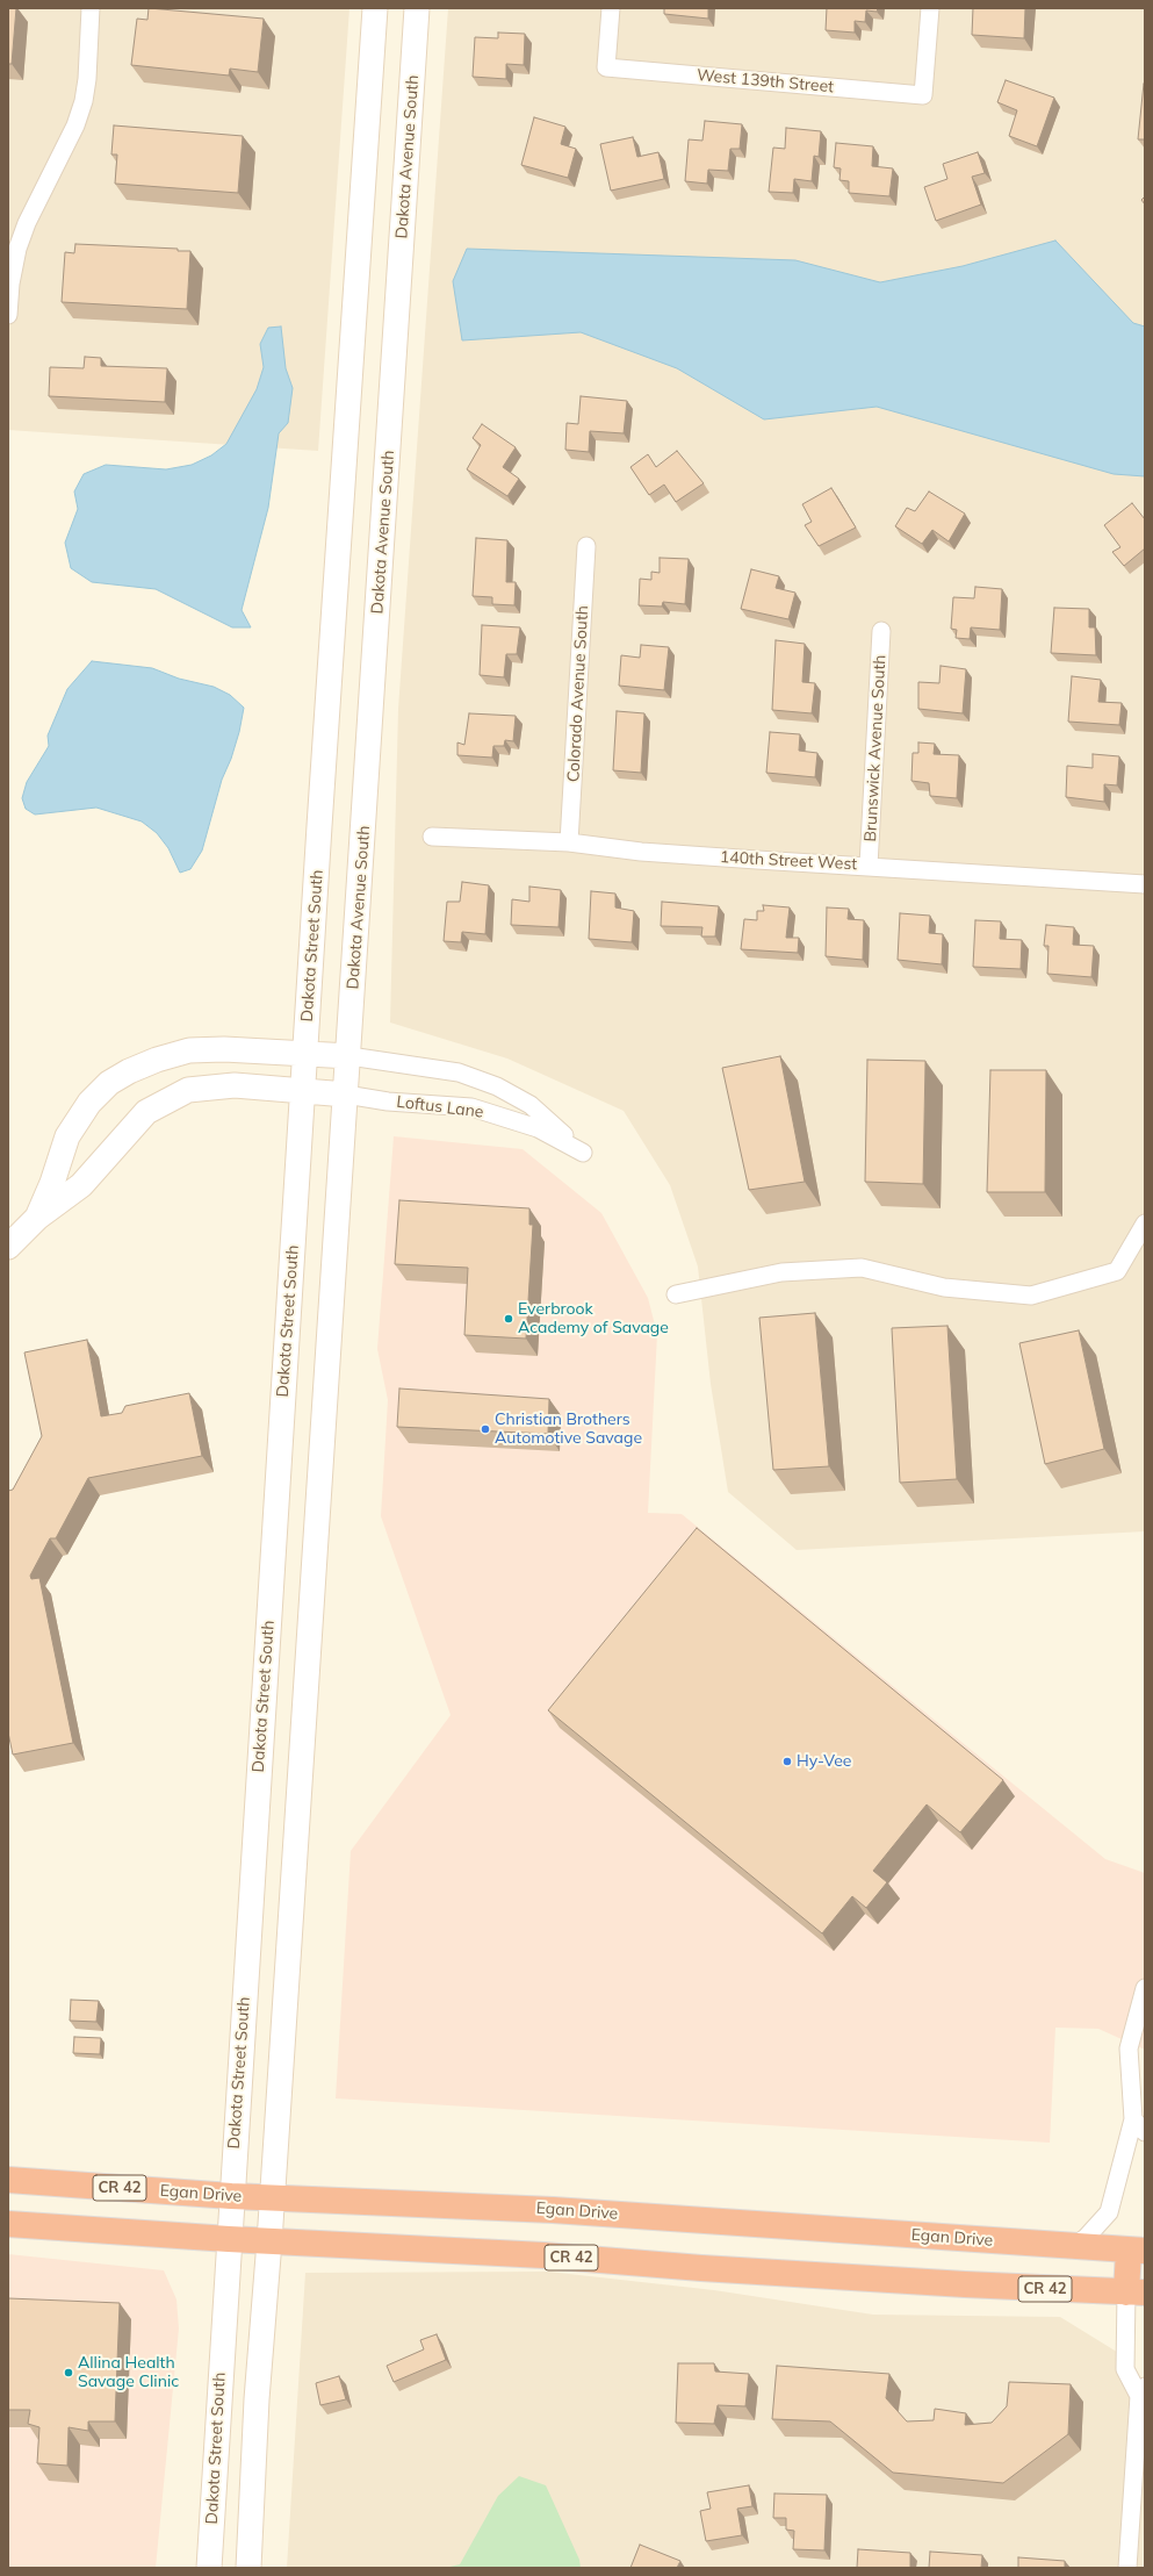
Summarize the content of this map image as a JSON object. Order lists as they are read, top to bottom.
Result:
{
  "streets": {
    "highway": ["CR 42", "Egan Drive"],
    "main road": ["Dakota Avenue South", "Dakota Street South"],
    "street": [
      "West 139th Street",
      "Colorado Avenue South",
      "Brunswick Avenue South",
      "140th Street West",
      "Loftus Lane"
    ]
  },
  "crossings": [
    ["Dakota Avenue South", "Loftus Lane"],
    ["Colorado Avenue South", "140th Street West"],
    ["Brunswick Avenue South", "140th Street West"],
    ["Dakota Street South", "CR 42"],
    ["Dakota Street South", "Egan Drive"]
  ],
  "places": [
    "Everbrook Academy of Savage",
    "Christian Brothers Automotive Savage",
    "Hy-Vee",
    "Allina Health Savage Clinic"
  ]
}
